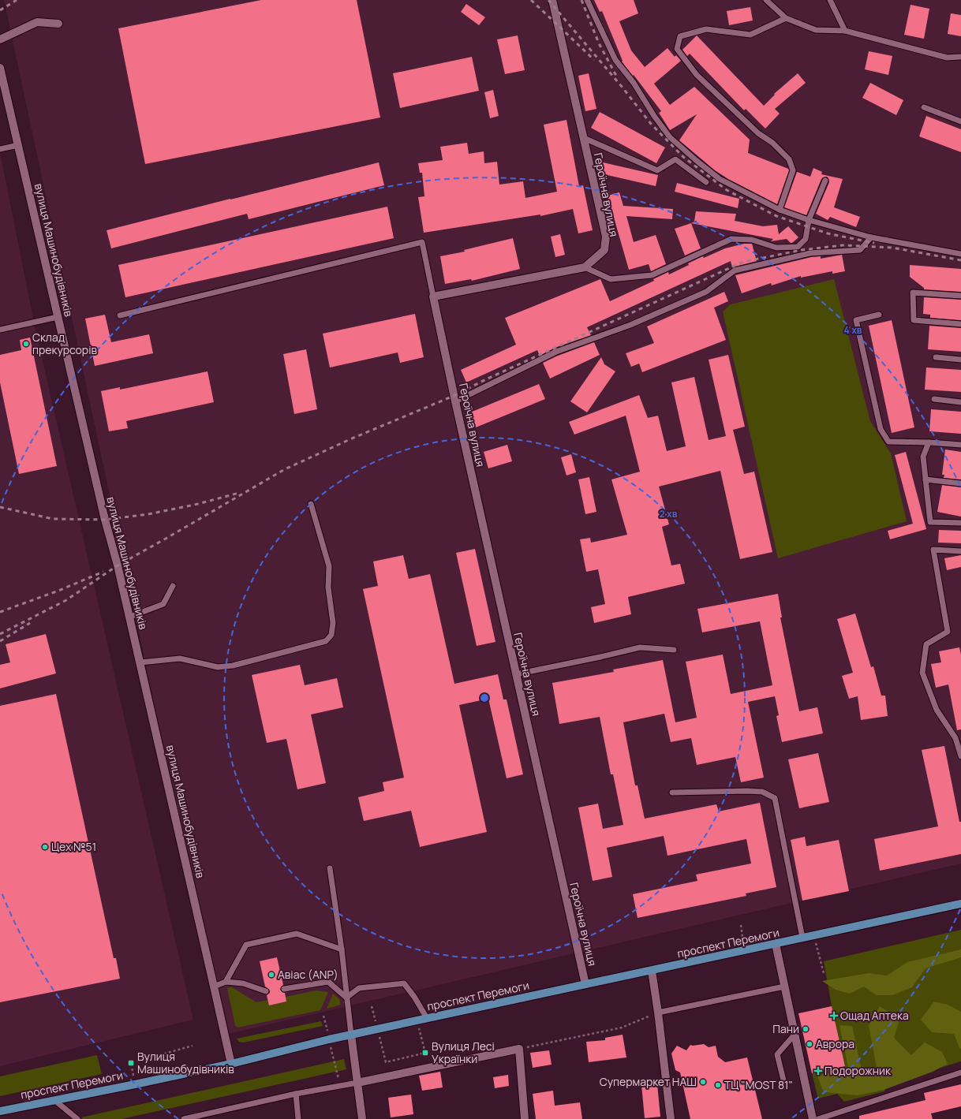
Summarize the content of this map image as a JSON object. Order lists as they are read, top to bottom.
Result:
{
  "streets": {
    "main road": ["проспект Перемоги"],
    "street": ["Героїчна вулиця", "вулиця Машинобудівників"]
  },
  "crossings": [
    ["Героїчна вулиця", "проспект Перемоги"],
    ["вулиця Машинобудівників", "проспект Перемоги"]
  ],
  "places": {
    "other": [
      "Склад прекурсорів",
      "Цех №51",
      "Авіас (ANP)",
      "Пани",
      "Аврора",
      "Супермаркет НАШ",
      "ТЦ \"MOST 81\""
    ],
    "health": ["Ощад Аптека", "Подорожник"],
    "transit": ["Вулиця Лесі Українки", "Вулиця Машинобудівників"]
  },
  "rings": ["4 хв", "2 хв"]
}
